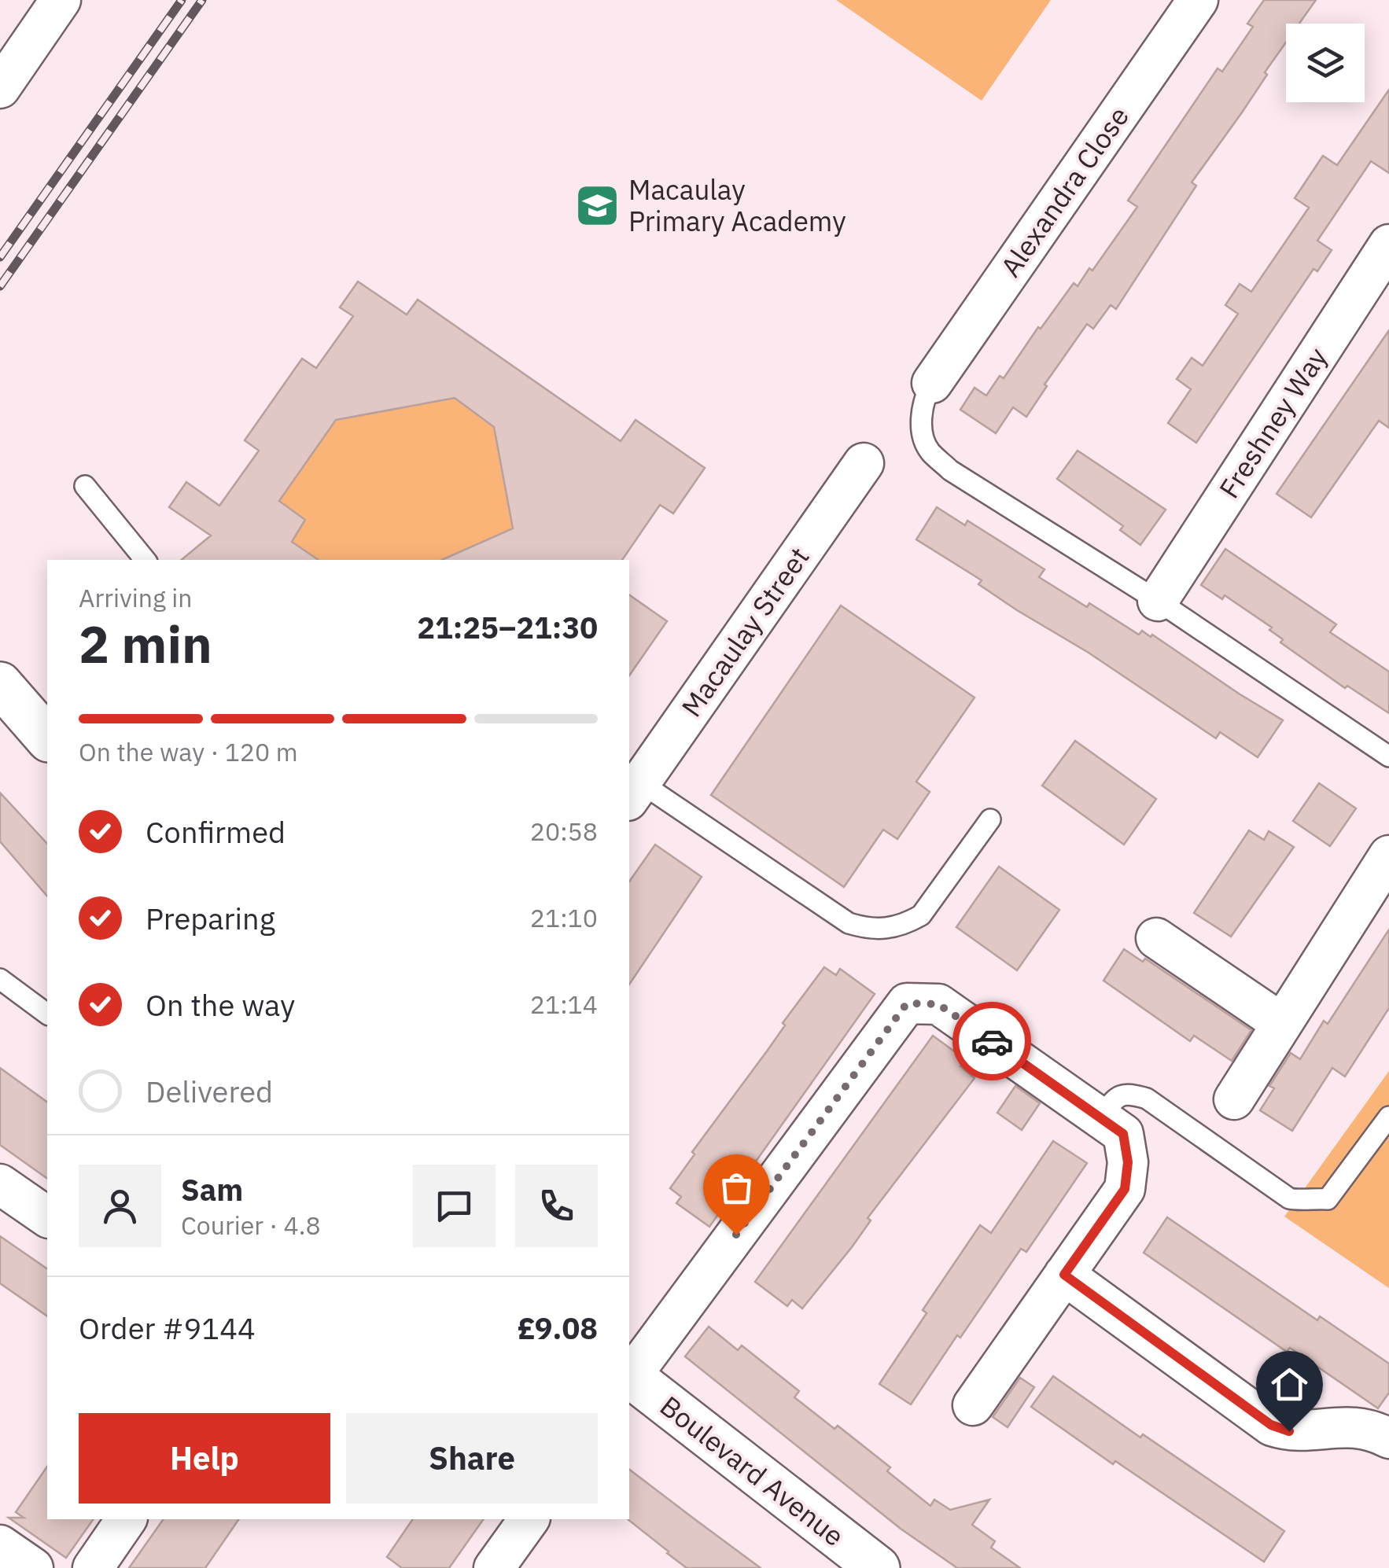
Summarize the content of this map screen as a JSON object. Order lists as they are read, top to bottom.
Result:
{
  "streets": {
    "street": [
      "Alexandra Close",
      "Freshney Way",
      "Macaulay Street",
      "Boulevard Avenue"
    ]
  },
  "places": {
    "school or university": ["Macaulay Primary Academy"]
  },
  "page": {
    "heading": ["2 min", "Arriving in", "21:25–21:30"],
    "panel": [
      "Sam",
      "Courier · 4.8",
      "Order #9144",
      "£9.08"
    ],
    "bar": "On the way · 120 m",
    "list": [
      ["Confirmed", "20:58"],
      ["Preparing", "21:10"],
      ["On the way", "21:14"],
      "Delivered"
    ],
    "buttons": ["Help", "Share"]
  }
}
